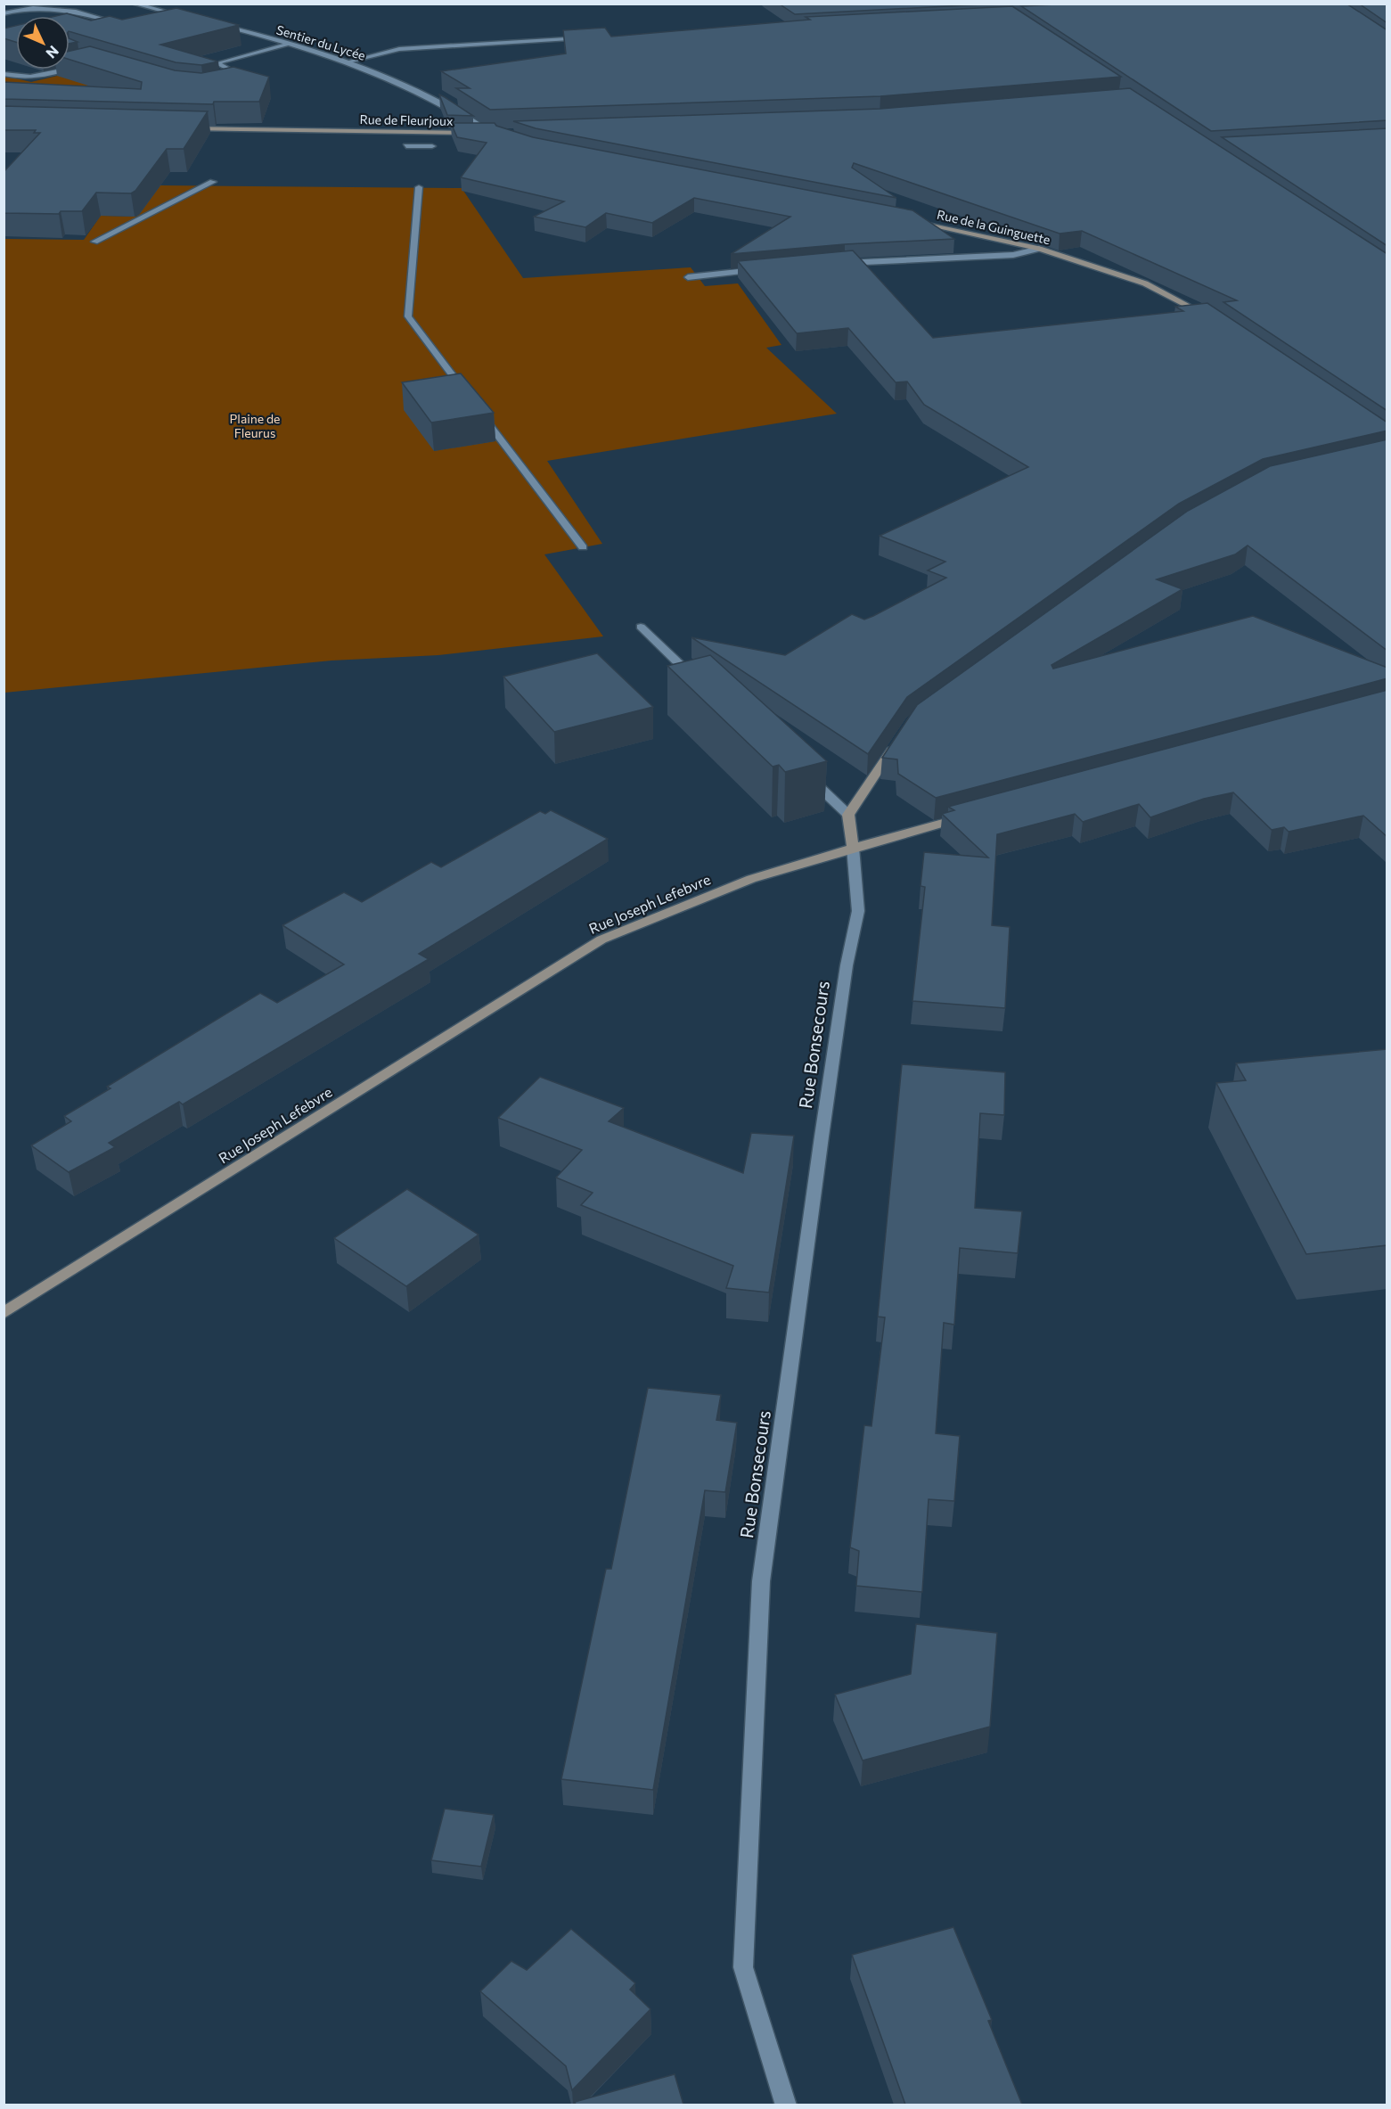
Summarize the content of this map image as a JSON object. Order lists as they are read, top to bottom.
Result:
{
  "streets": {
    "main road": ["Rue de Fleurjoux", "Rue de la Guinguette", "Rue Joseph Lefebvre"],
    "street": ["Sentier du Lycée", "Rue Bonsecours"]
  },
  "crossings": [
    ["Sentier du Lycée", "Rue de Fleurjoux"],
    ["Rue Joseph Lefebvre", "Rue Bonsecours"]
  ],
  "parks": ["Plaine de Fleurus"],
  "north": "bottom right"
}
